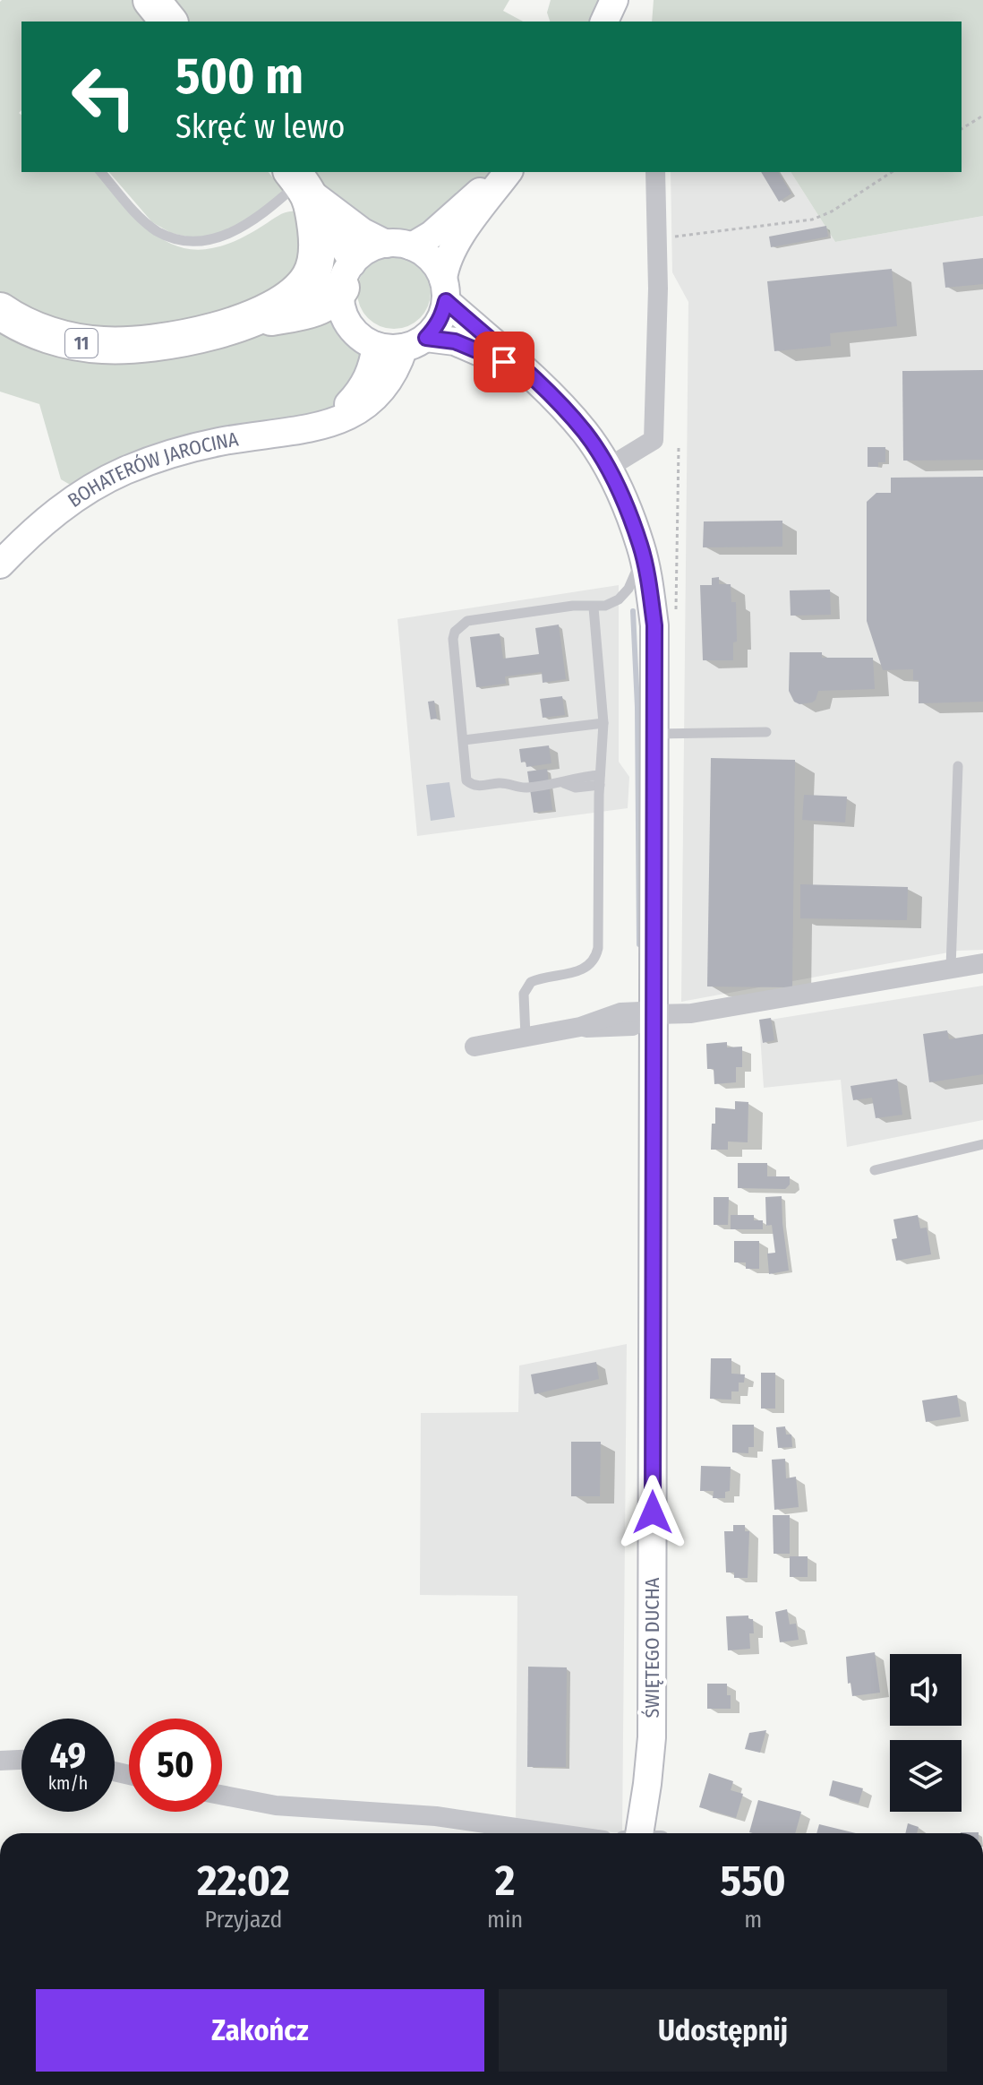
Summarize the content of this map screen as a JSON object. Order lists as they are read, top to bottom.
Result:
{
  "streets": {
    "highway": ["11"],
    "main road": ["BOHATERÓW JAROCINA", "ŚWIĘTEGO DUCHA"]
  },
  "crossings": [
    ["11", "BOHATERÓW JAROCINA"],
    ["11", "ŚWIĘTEGO DUCHA"],
    ["BOHATERÓW JAROCINA", "ŚWIĘTEGO DUCHA"]
  ],
  "page": {
    "turn": ["500 m", "Skręć w lewo"],
    "speed": "49 km/h",
    "limit": "50",
    "eta": [
      "22:02",
      "Przyjazd",
      "2",
      "min",
      "550",
      "m"
    ],
    "buttons": ["Zakończ", "Udostępnij"]
  }
}
